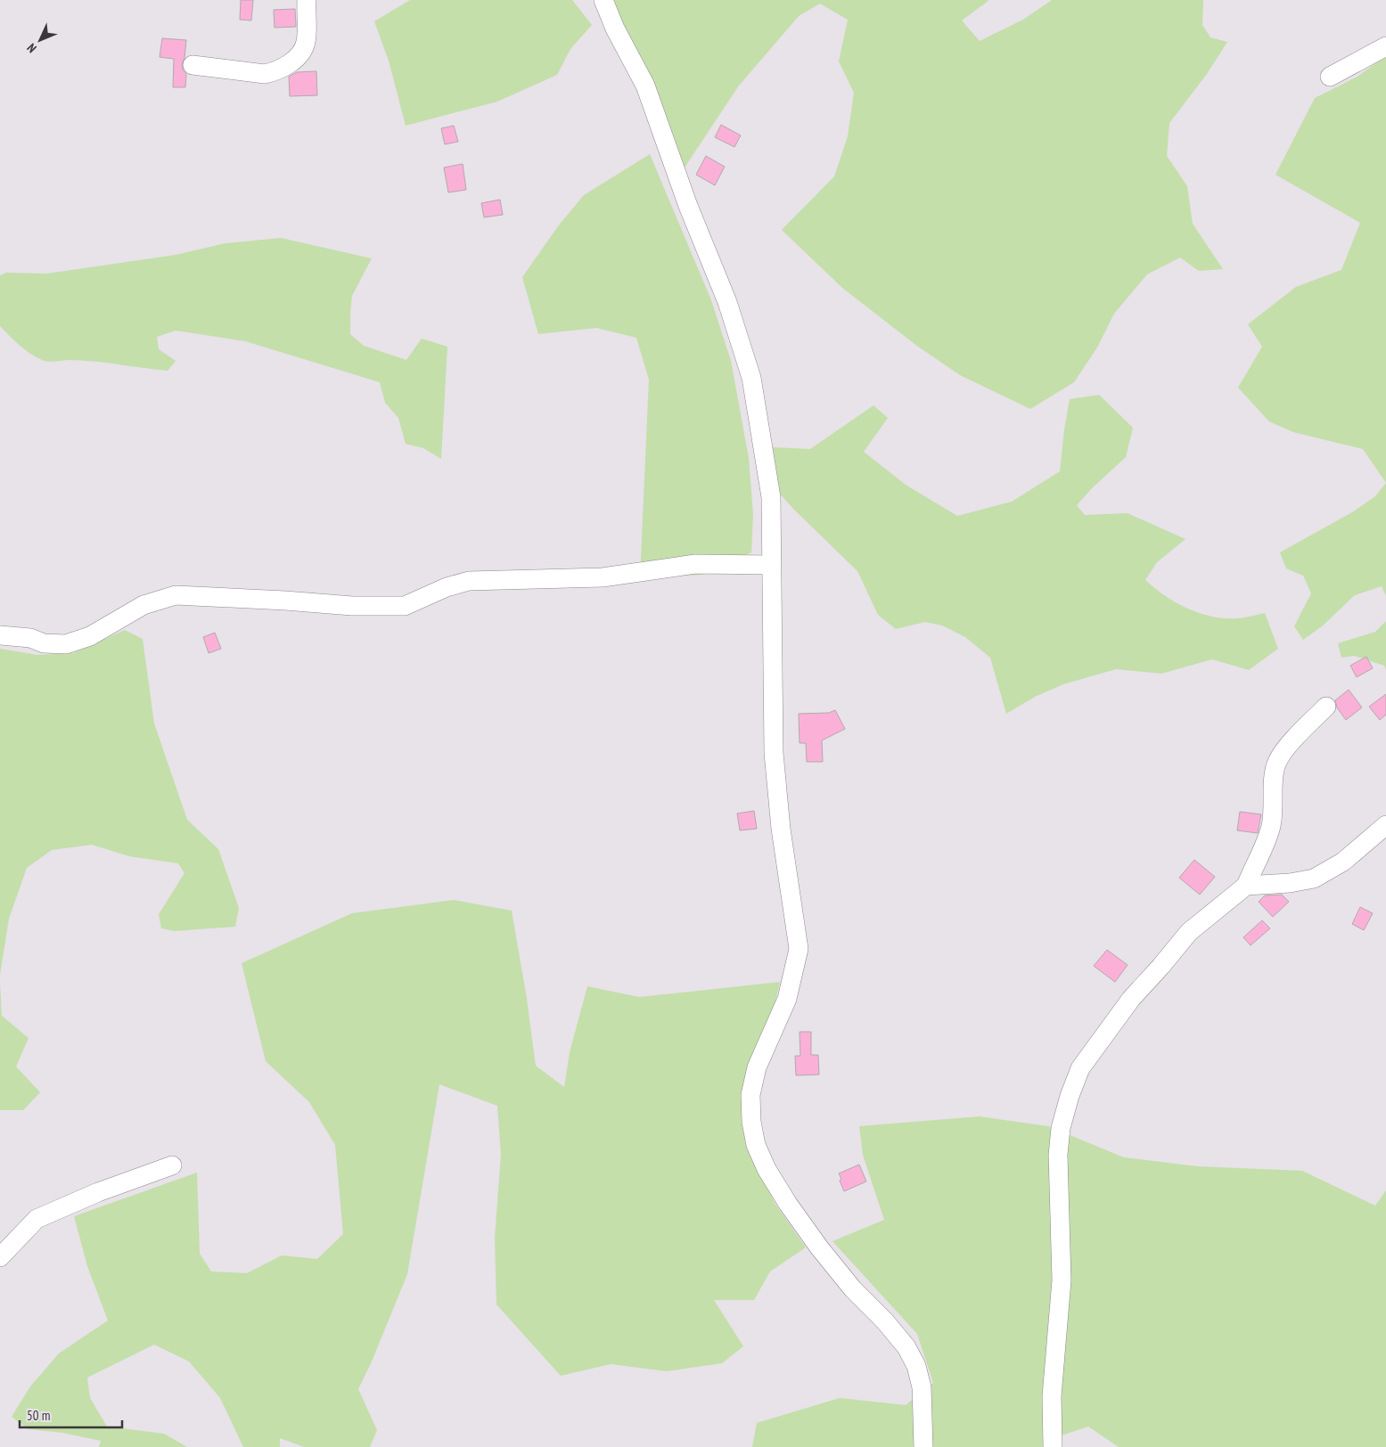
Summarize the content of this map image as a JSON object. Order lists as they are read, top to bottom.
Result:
{
  "scale_bar": "50 m",
  "north": "bottom left"
}
